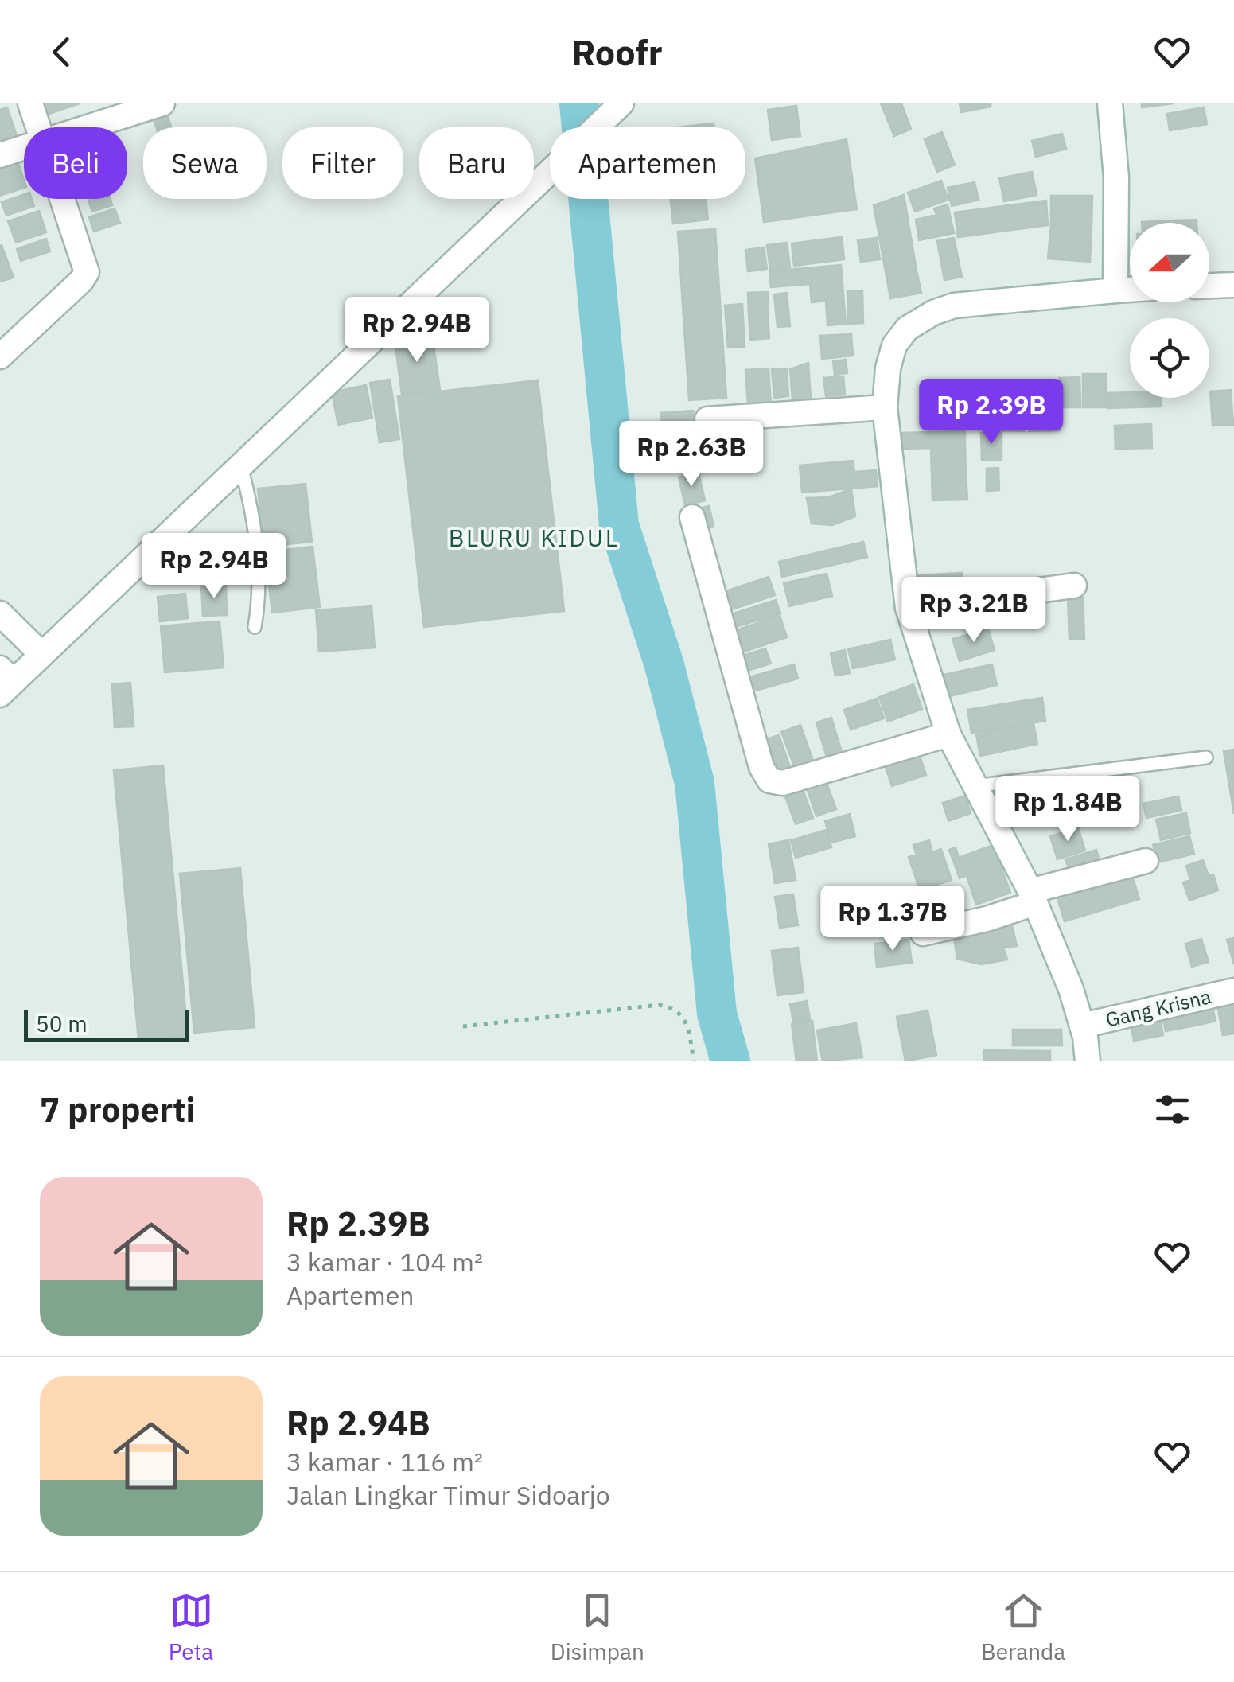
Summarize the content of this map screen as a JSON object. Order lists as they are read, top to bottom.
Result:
{
  "streets": {
    "street": ["Gang Krisna"]
  },
  "districts": ["BLURU KIDUL"],
  "scale_bar": "50 m",
  "north": "left",
  "page": {
    "header": "Roofr",
    "chip": [
      "Beli",
      "Sewa",
      "Filter",
      "Baru",
      "Apartemen"
    ],
    "price": [
      "Rp 2.94B",
      "Rp 2.39B",
      "Rp 2.63B",
      "Rp 2.94B",
      "Rp 3.21B",
      "Rp 1.84B",
      "Rp 1.37B"
    ],
    "scale": "50 m",
    "heading": "7 properti",
    "list": [
      {
        "name": "Rp 2.39B",
        "note": "3 kamar · 104 m² · Apartemen"
      },
      {
        "name": "Rp 2.94B",
        "note": "3 kamar · 116 m² · Jalan Lingkar Timur Sidoarjo"
      }
    ],
    "tabs": ["Peta", "Disimpan", "Beranda"]
  }
}
